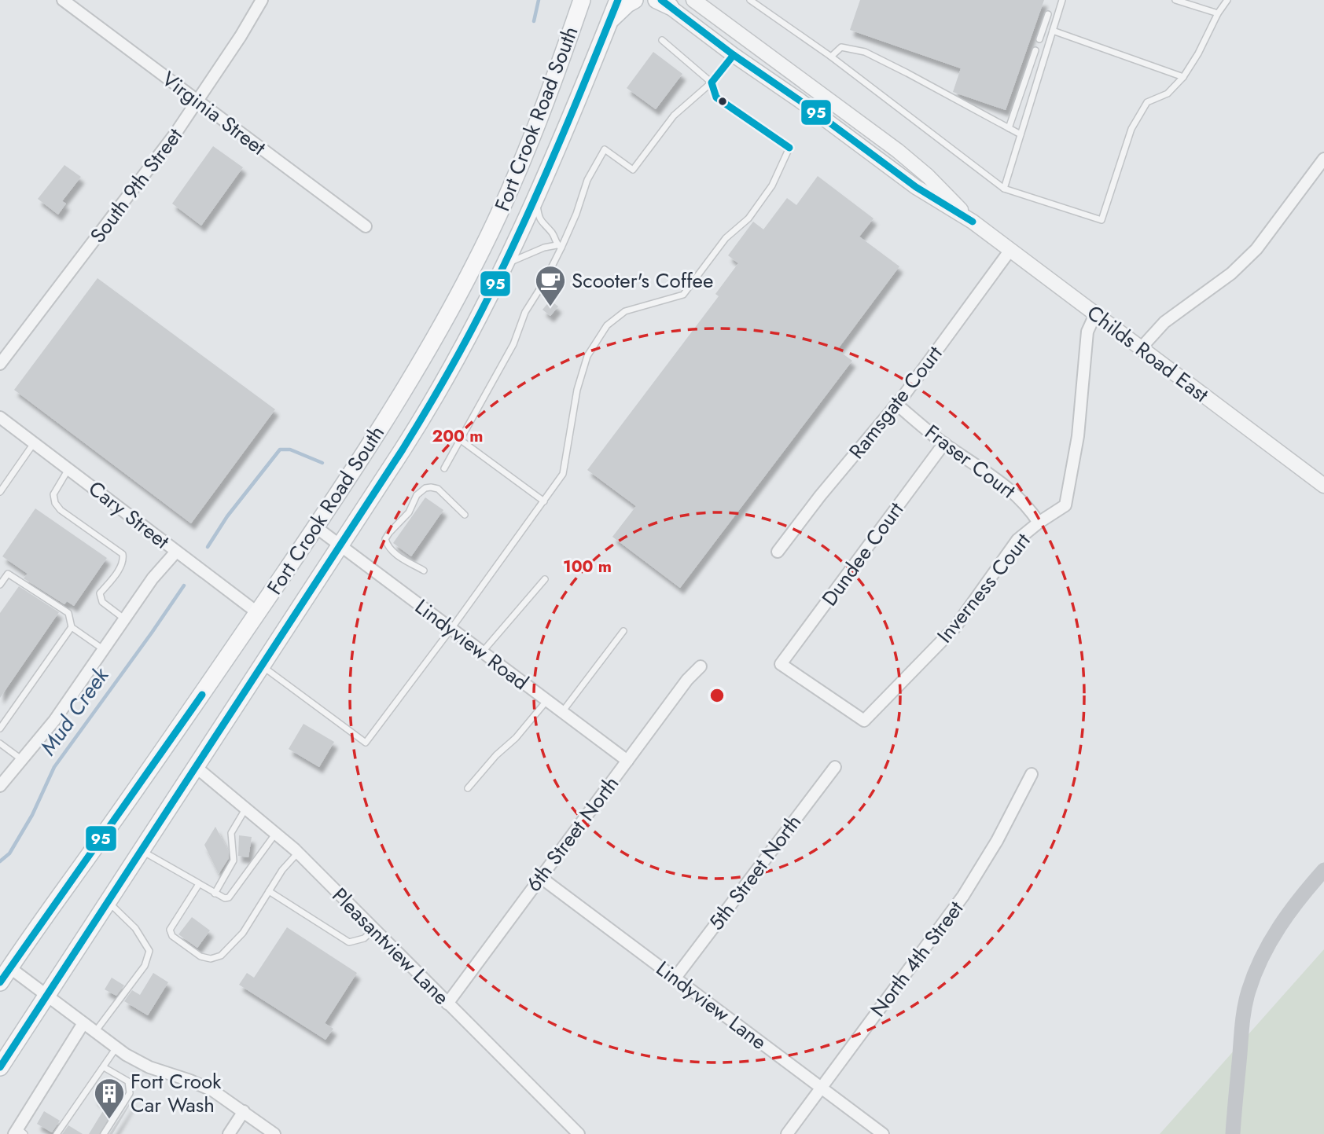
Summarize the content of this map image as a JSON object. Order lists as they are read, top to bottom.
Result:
{
  "streets": {
    "main road": ["Fort Crook Road South"],
    "street": [
      "Virginia Street",
      "South 9th Street",
      "Childs Road East",
      "Ramsgate Court",
      "Fraser Court",
      "Cary Street",
      "Dundee Court",
      "Inverness Court",
      "Lindyview Road",
      "6th Street North",
      "5th Street North",
      "Pleasantview Lane",
      "North 4th Street",
      "Lindyview Lane"
    ]
  },
  "crossings": [
    ["Virginia Street", "South 9th Street"],
    ["Fort Crook Road South", "Cary Street"],
    ["Fort Crook Road South", "Lindyview Road"],
    ["Childs Road East", "Ramsgate Court"],
    ["Childs Road East", "Inverness Court"],
    ["Ramsgate Court", "Fraser Court"],
    ["Fraser Court", "Dundee Court"],
    ["Fraser Court", "Inverness Court"],
    ["Dundee Court", "Inverness Court"],
    ["Lindyview Road", "6th Street North"],
    ["6th Street North", "Pleasantview Lane"],
    ["6th Street North", "Lindyview Lane"],
    ["5th Street North", "Lindyview Lane"],
    ["North 4th Street", "Lindyview Lane"]
  ],
  "water": ["Mud Creek"],
  "places": {
    "cafe": ["Scooter's Coffee"],
    "building": ["Fort Crook Car Wash"]
  },
  "lines": ["transit line 95"],
  "rings": ["200 m", "100 m"]
}
